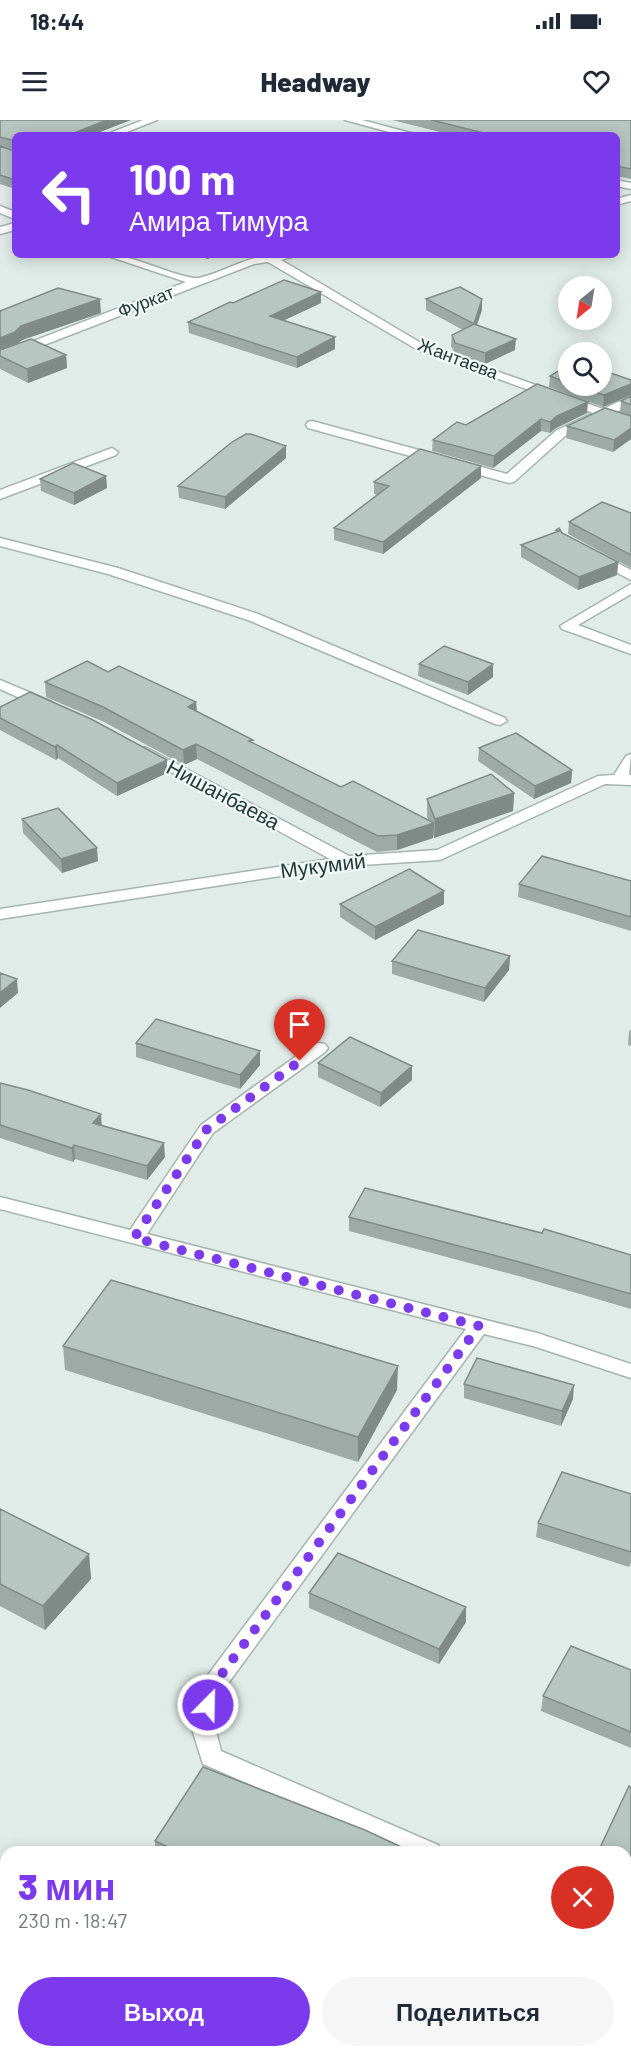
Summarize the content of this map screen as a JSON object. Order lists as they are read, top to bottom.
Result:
{
  "streets": {
    "street": [
      "Фуркат",
      "Жантаева",
      "Нишанбаева",
      "Мукумий"
    ]
  },
  "crossings": [
    ["Нишанбаева", "Мукумий"]
  ],
  "north": "bottom left",
  "page": {
    "status": "18:44",
    "header": "Headway",
    "turn": ["100 m", "Амира Тимура"],
    "heading": ["3 мин", "230 m · 18:47"],
    "buttons": ["Выход", "Поделиться"]
  }
}
